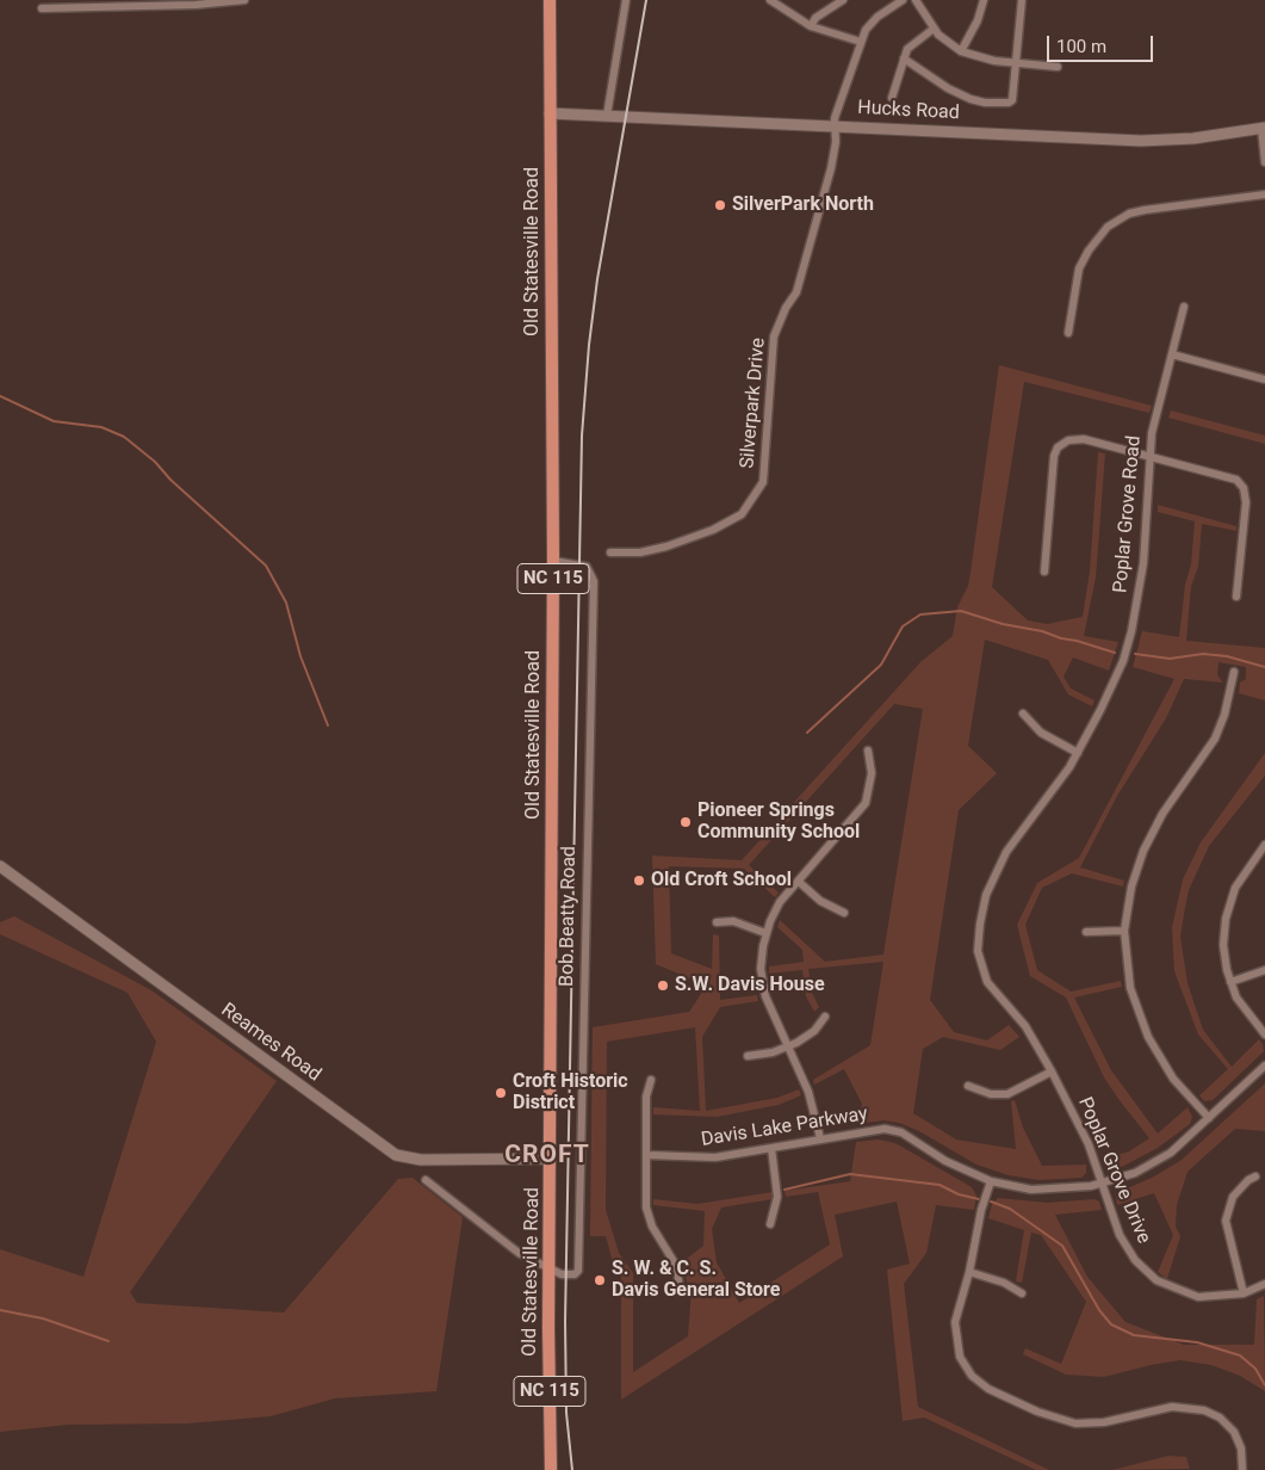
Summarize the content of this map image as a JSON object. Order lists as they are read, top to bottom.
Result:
{
  "streets": {
    "main road": [
      "Hucks Road",
      "Old Statesville Road",
      "NC 115",
      "Reames Road"
    ],
    "street": [
      "Silverpark Drive",
      "Poplar Grove Road",
      "Bob Beatty Road",
      "Davis Lake Parkway",
      "Poplar Grove Drive"
    ]
  },
  "crossings": [
    ["Hucks Road", "Old Statesville Road"],
    ["Hucks Road", "Silverpark Drive"],
    ["Old Statesville Road", "Bob Beatty Road"],
    ["Old Statesville Road", "Reames Road"],
    ["Poplar Grove Road", "Poplar Grove Drive"],
    ["Davis Lake Parkway", "Poplar Grove Drive"]
  ],
  "districts": ["CROFT"],
  "places": [
    "SilverPark North",
    "Pioneer Springs Community School",
    "Old Croft School",
    "S.W. Davis House",
    "Croft Historic District",
    "S. W. & C. S. Davis General Store"
  ],
  "scale_bar": "100 m"
}
